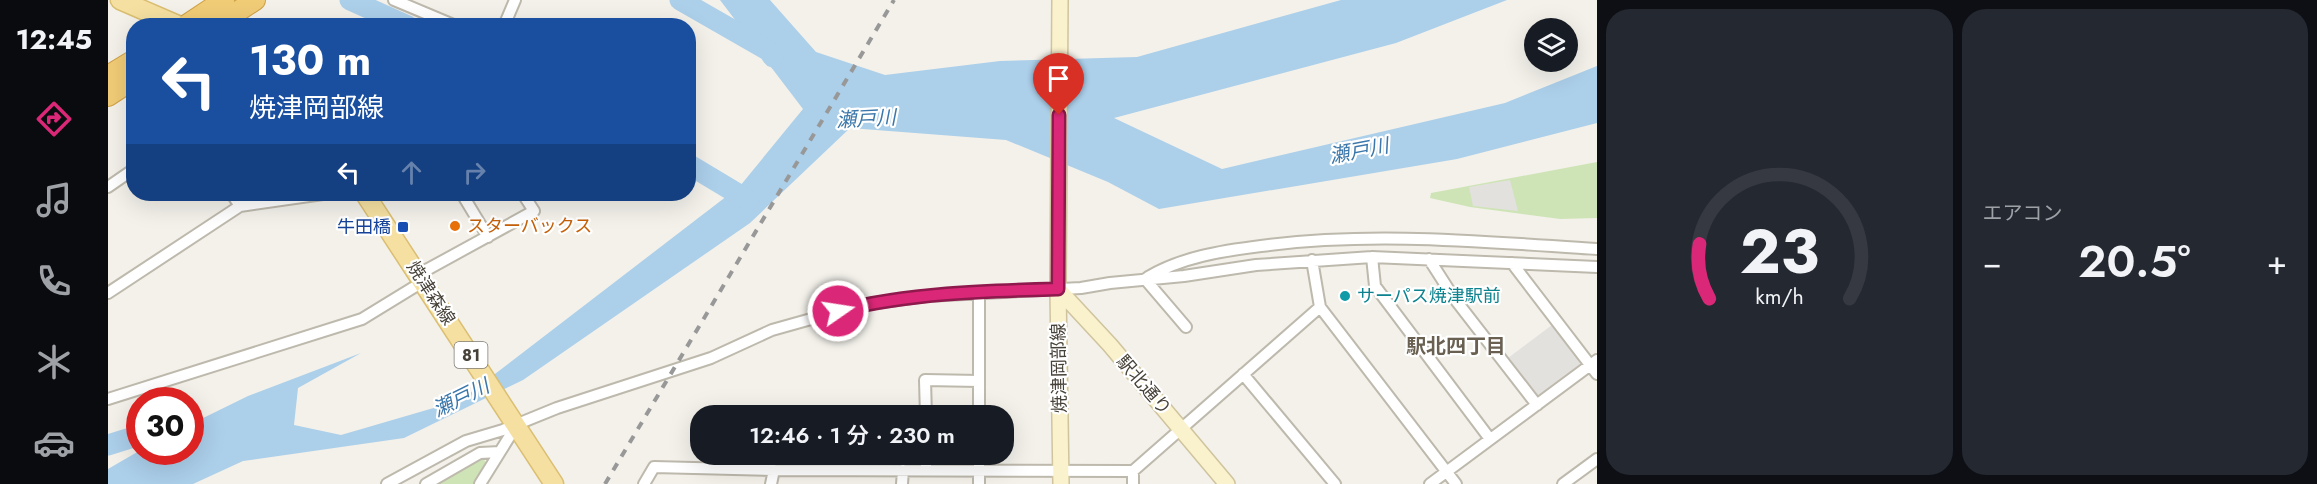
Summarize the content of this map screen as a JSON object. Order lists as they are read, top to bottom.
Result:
{
  "streets": {
    "main road": [
      "焼津森線",
      "81",
      "焼津岡部線",
      "駅北通り"
    ]
  },
  "crossings": [
    ["焼津岡部線", "駅北通り"]
  ],
  "districts": ["駅北四丁目"],
  "water": ["瀬戸川"],
  "places": {
    "other": ["スターバックス", "サーパス焼津駅前"],
    "transit": ["牛田橋"]
  },
  "page": {
    "tabs": "12:45",
    "tile": "エアコン",
    "turn": ["130 m", "焼津岡部線"],
    "heat": ["−", "20.5°", "+"],
    "limit": "30",
    "trip": "12:46 · 1 分 · 230 m",
    "gauge": ["23", "km/h"]
  }
}
